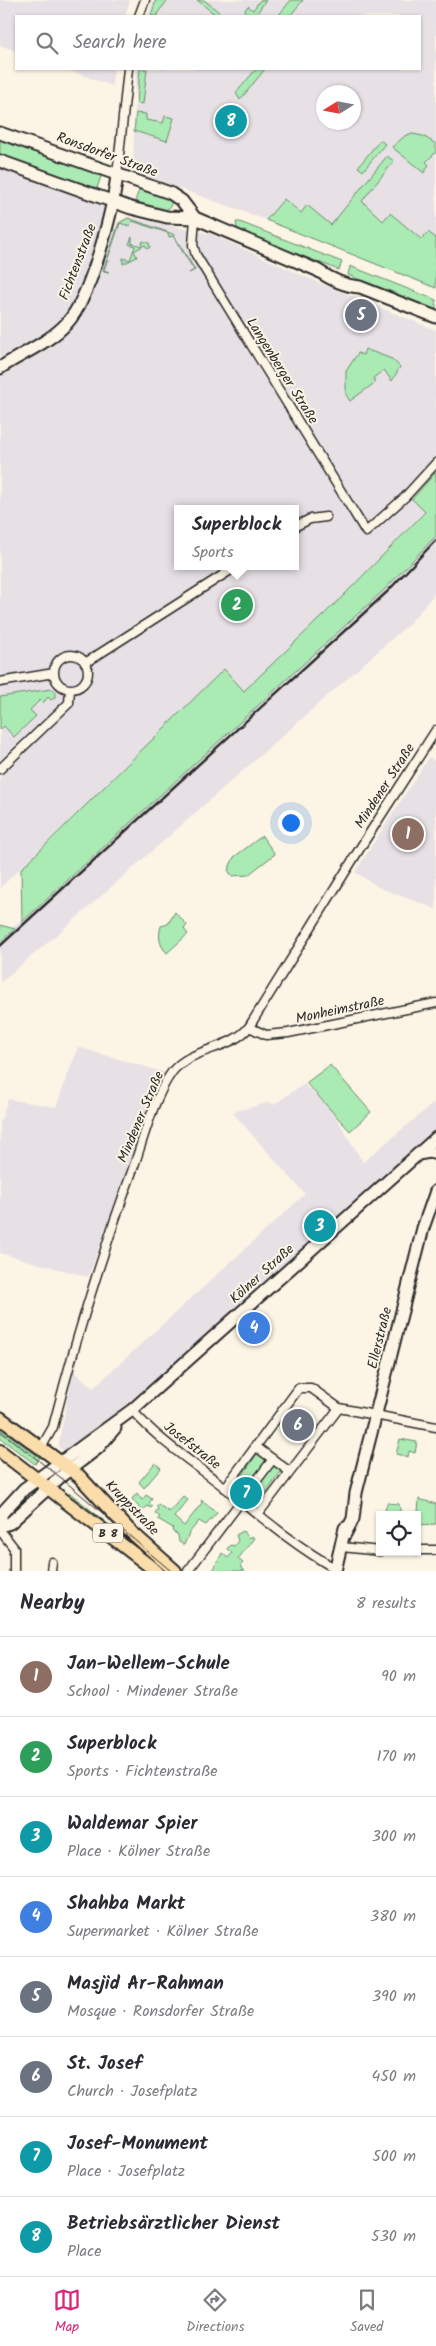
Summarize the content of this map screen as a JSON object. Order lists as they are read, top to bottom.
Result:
{
  "streets": {
    "main road": [
      "Ronsdorfer Straße",
      "Fichtenstraße",
      "Kölner Straße",
      "Ellerstraße",
      "Kruppstraße",
      "B 8"
    ],
    "street": [
      "Langenberger Straße",
      "Mindener Straße",
      "Monheimstraße",
      "Josefstraße"
    ]
  },
  "crossings": [
    ["Ronsdorfer Straße", "Fichtenstraße"],
    ["Ronsdorfer Straße", "Langenberger Straße"],
    ["Mindener Straße", "Monheimstraße"],
    ["Mindener Straße", "B 8"],
    ["Kölner Straße", "Josefstraße"],
    ["Kölner Straße", "Kruppstraße"],
    ["Kölner Straße", "B 8"],
    ["Ellerstraße", "Josefstraße"],
    ["Kruppstraße", "B 8"]
  ],
  "north": "left",
  "page": {
    "search": "Search here",
    "pins": [
      "8",
      "5",
      "2",
      "1",
      "3",
      "4",
      "6",
      "7"
    ],
    "popup": ["Superblock", "Sports"],
    "heading": ["Nearby", "8 results"],
    "list": [
      {
        "mark": "1",
        "name": "Jan-Wellem-Schule",
        "note": "School · Mindener Straße",
        "value": "90 m"
      },
      {
        "mark": "2",
        "name": "Superblock",
        "note": "Sports · Fichtenstraße",
        "value": "170 m"
      },
      {
        "mark": "3",
        "name": "Waldemar Spier",
        "note": "Place · Kölner Straße",
        "value": "300 m"
      },
      {
        "mark": "4",
        "name": "Shahba Markt",
        "note": "Supermarket · Kölner Straße",
        "value": "380 m"
      },
      {
        "mark": "5",
        "name": "Masjid Ar-Rahman",
        "note": "Mosque · Ronsdorfer Straße",
        "value": "390 m"
      },
      {
        "mark": "6",
        "name": "St. Josef",
        "note": "Church · Josefplatz",
        "value": "450 m"
      },
      {
        "mark": "7",
        "name": "Josef-Monument",
        "note": "Place · Josefplatz",
        "value": "500 m"
      },
      {
        "mark": "8",
        "name": "Betriebsärztlicher Dienst",
        "note": "Place",
        "value": "530 m"
      }
    ],
    "nav": ["Map", "Directions", "Saved"]
  }
}
